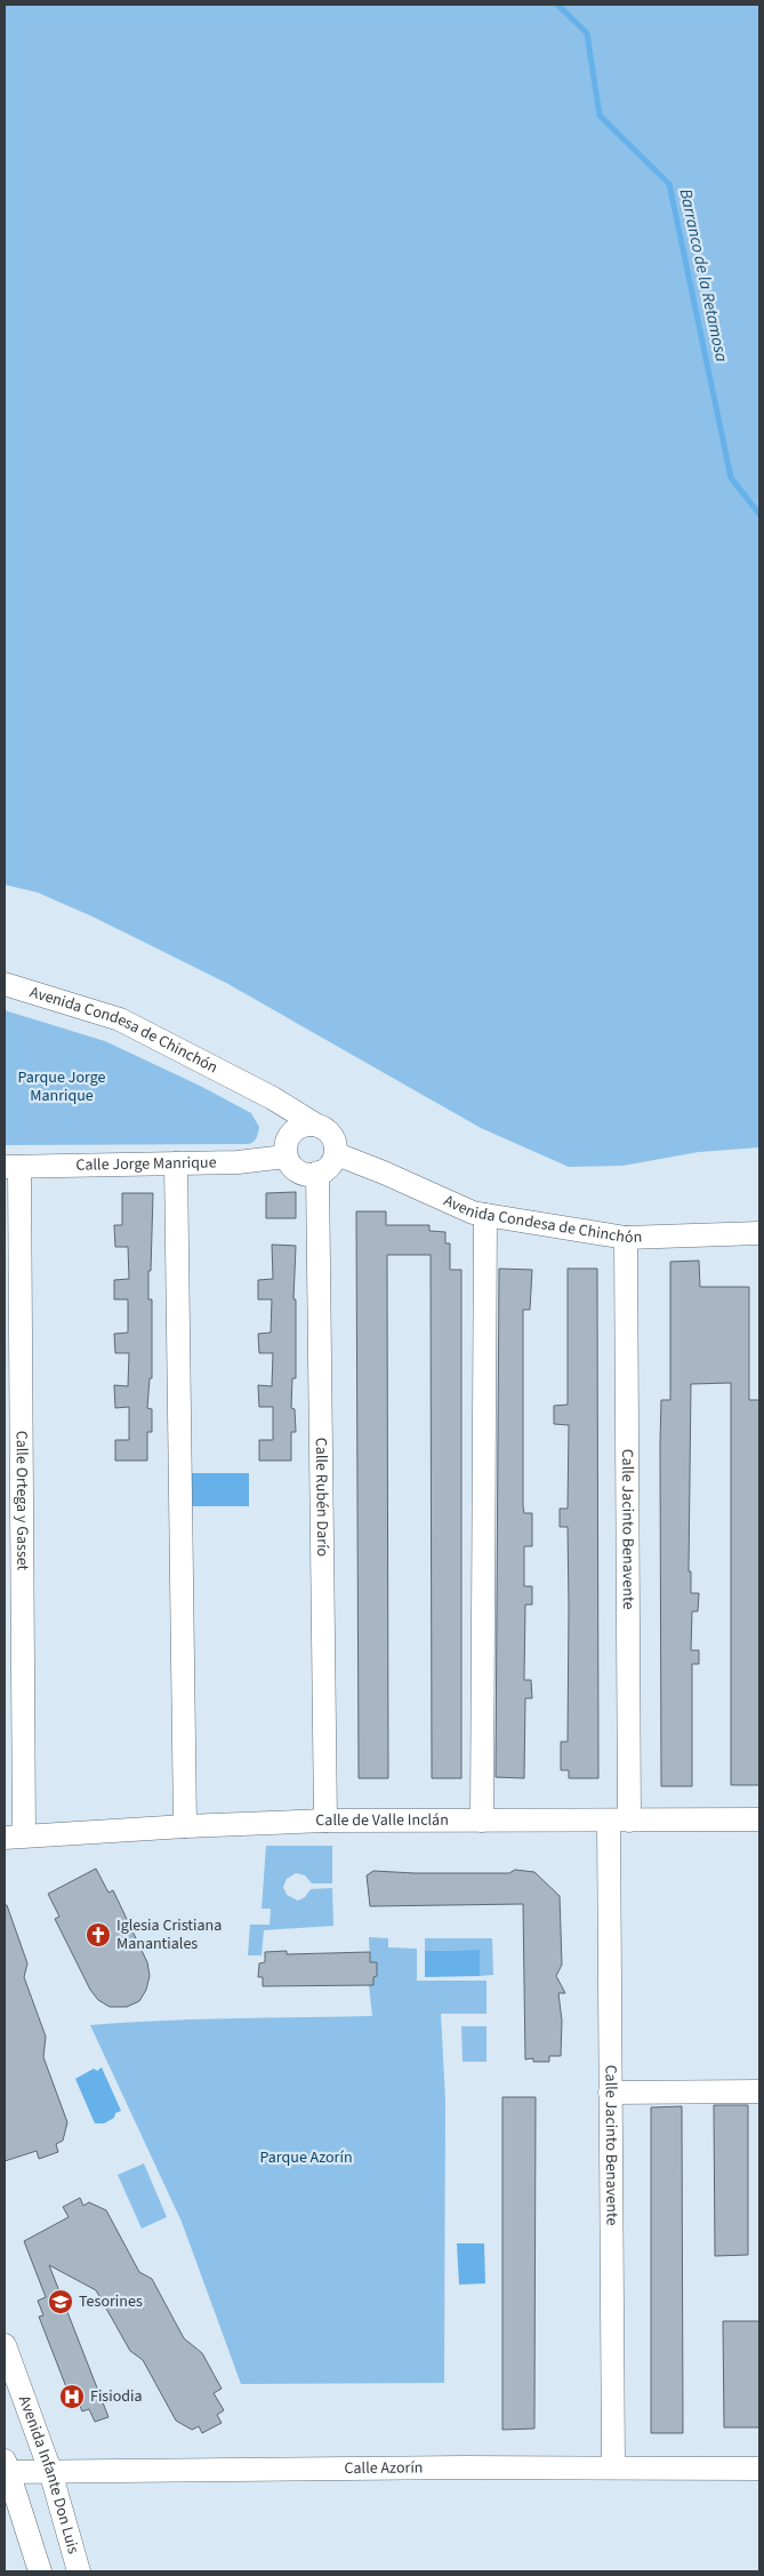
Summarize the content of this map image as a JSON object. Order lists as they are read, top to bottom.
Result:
{
  "streets": {
    "street": [
      "Avenida Condesa de Chinchón",
      "Calle Jorge Manrique",
      "Calle Rubén Darío",
      "Calle Ortega y Gasset",
      "Calle Jacinto Benavente",
      "Calle de Valle Inclán",
      "Calle Azorín",
      "Avenida Infante Don Luis"
    ]
  },
  "crossings": [
    ["Avenida Condesa de Chinchón", "Calle Jorge Manrique"],
    ["Avenida Condesa de Chinchón", "Calle Rubén Darío"],
    ["Avenida Condesa de Chinchón", "Calle Jacinto Benavente"],
    ["Calle Jorge Manrique", "Calle Rubén Darío"],
    ["Calle Jorge Manrique", "Calle Ortega y Gasset"],
    ["Calle Rubén Darío", "Calle de Valle Inclán"],
    ["Calle Ortega y Gasset", "Calle de Valle Inclán"],
    ["Calle Jacinto Benavente", "Calle de Valle Inclán"],
    ["Calle Jacinto Benavente", "Calle Azorín"],
    ["Calle Azorín", "Avenida Infante Don Luis"]
  ],
  "water": ["Barranco de la Retamosa"],
  "parks": ["Parque Jorge Manrique", "Parque Azorín"],
  "places": {
    "church": ["Iglesia Cristiana Manantiales"],
    "school or university": ["Tesorines"],
    "hospital": ["Fisiodia"]
  }
}
